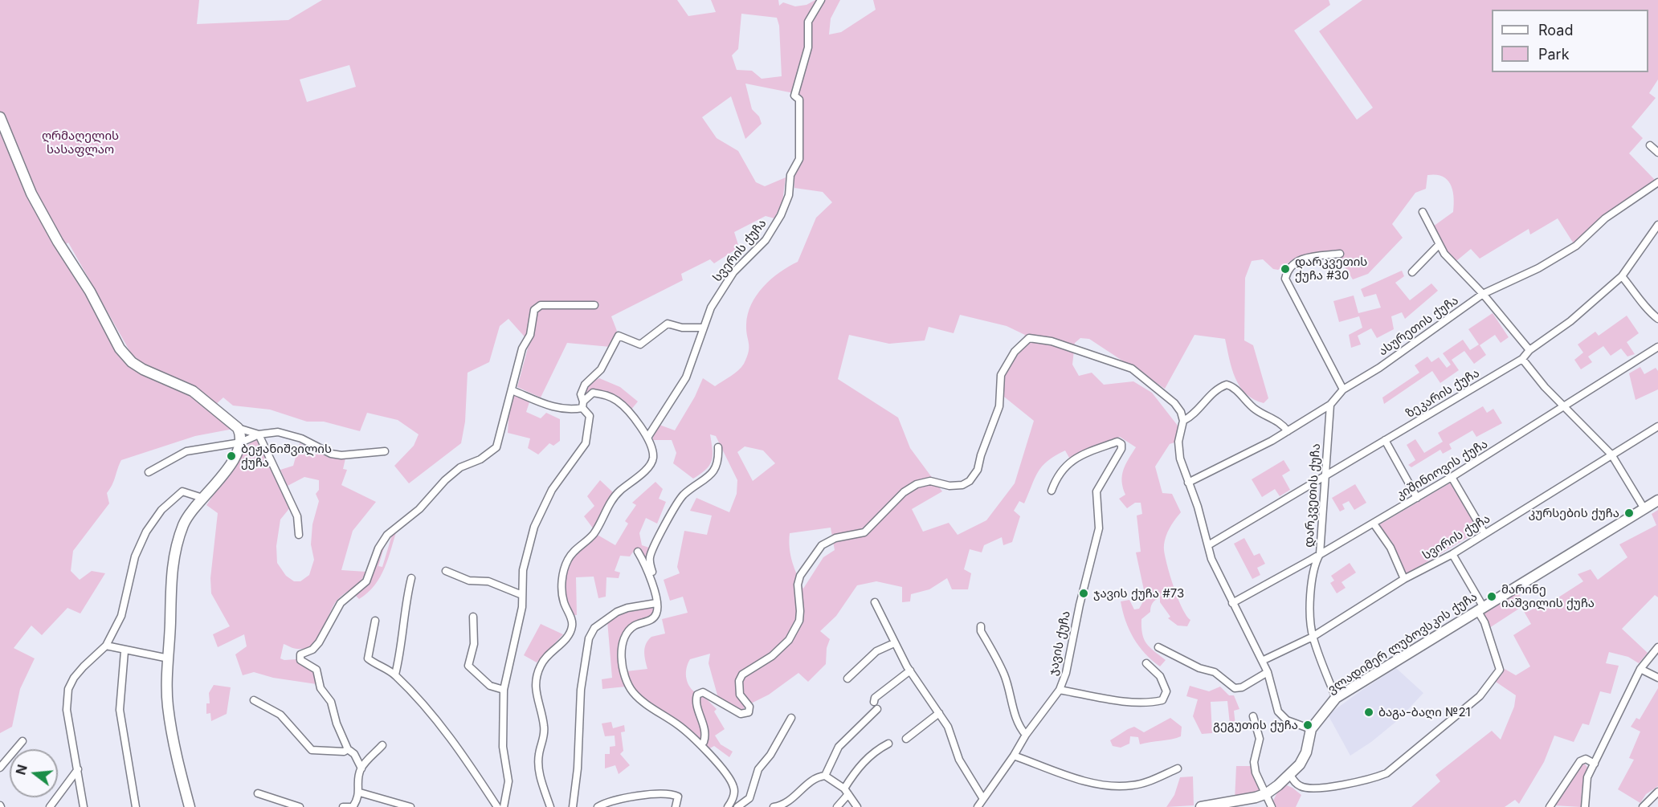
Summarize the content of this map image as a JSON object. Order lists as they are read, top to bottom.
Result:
{
  "streets": {
    "street": [
      "სვერის ქუჩა",
      "ასურეთის ქუჩა",
      "ზეკარის ქუჩა",
      "კიშინიოვის ქუჩა",
      "დარკვეთის ქუჩა",
      "სვირის ქუჩა",
      "ჯავის ქუჩა",
      "ვლადიმერ ლუბოვსკის ქუჩა"
    ]
  },
  "crossings": [
    ["ასურეთის ქუჩა", "დარკვეთის ქუჩა"],
    ["ზეკარის ქუჩა", "დარკვეთის ქუჩა"],
    ["კიშინიოვის ქუჩა", "დარკვეთის ქუჩა"],
    ["დარკვეთის ქუჩა", "სვირის ქუჩა"],
    ["დარკვეთის ქუჩა", "ვლადიმერ ლუბოვსკის ქუჩა"]
  ],
  "parks": ["ღრმაღელის სასაფლაო"],
  "places": [
    "დარკვეთის ქუჩა #30",
    "ბეჟანიშვილის ქუჩა",
    "კურსების ქუჩა",
    "ჯავის ქუჩა #73",
    "მარინე იაშვილის ქუჩა",
    "ბაგა-ბაღი №21",
    "გეგუთის ქუჩა"
  ],
  "legend": ["Road", "Park"],
  "north": "left"
}
